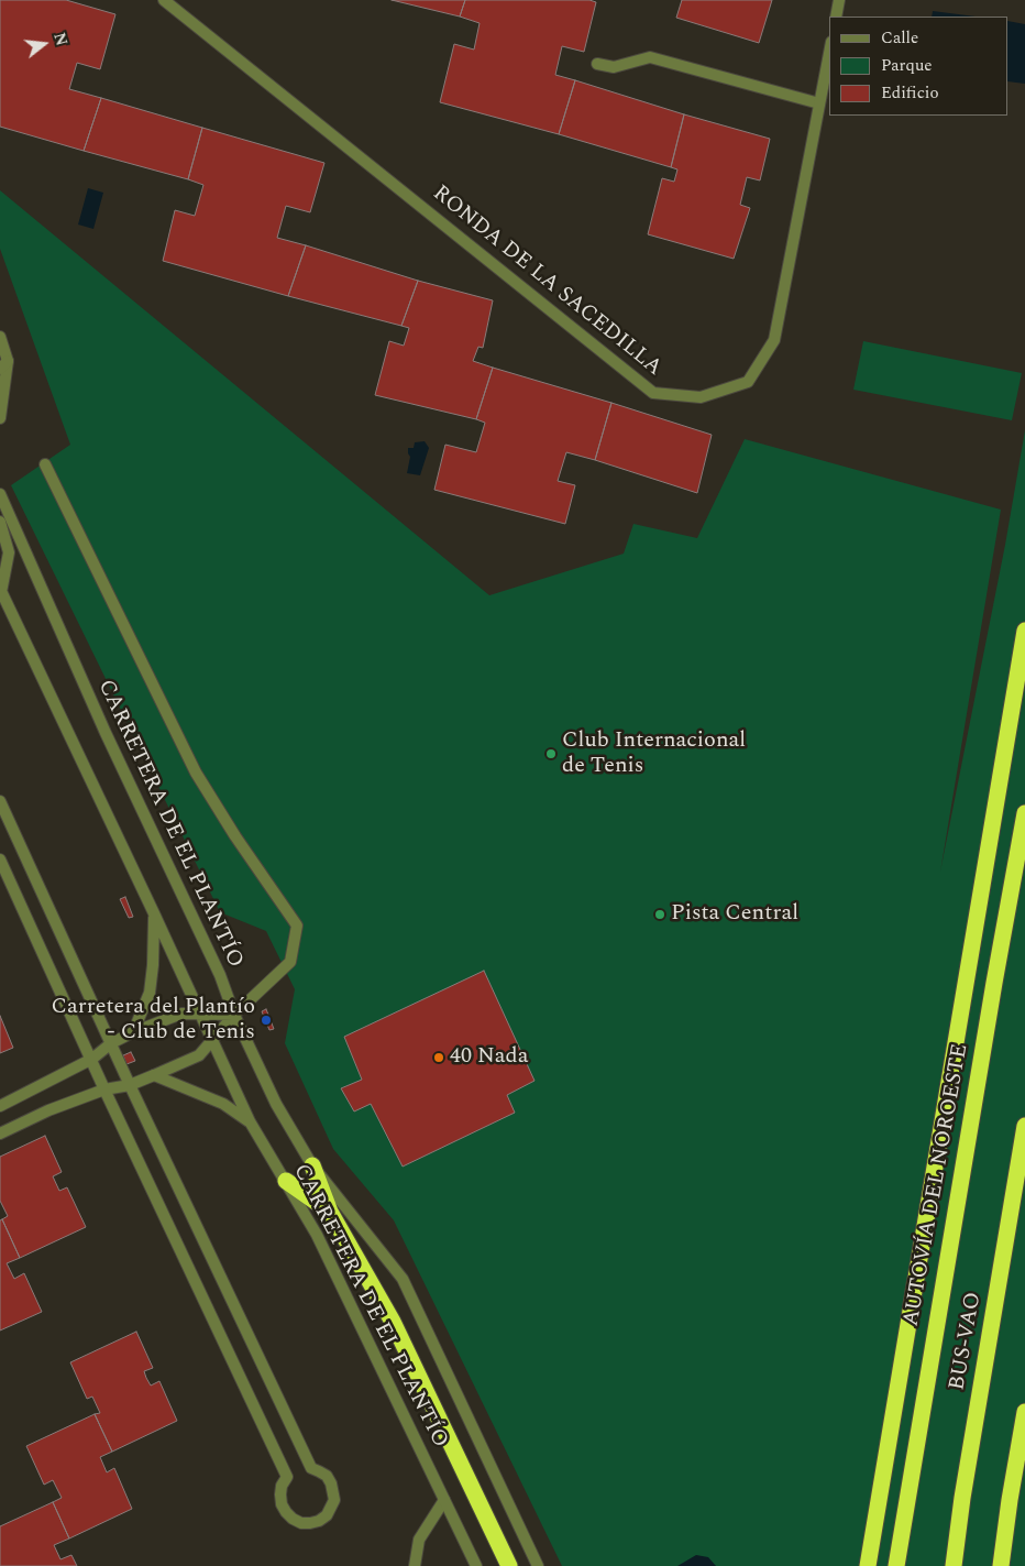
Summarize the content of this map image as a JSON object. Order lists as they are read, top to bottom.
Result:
{
  "streets": {
    "highway": ["AUTOVÍA DEL NOROESTE", "BUS-VAO"],
    "street": ["RONDA DE LA SACEDILLA", "CARRETERA DE EL PLANTÍO"]
  },
  "places": [
    "Club Internacional de Tenis",
    "Pista Central",
    "Carretera del Plantío - Club de Tenis",
    "40 Nada"
  ],
  "legend": ["Calle", "Parque", "Edificio"],
  "north": "right"
}
